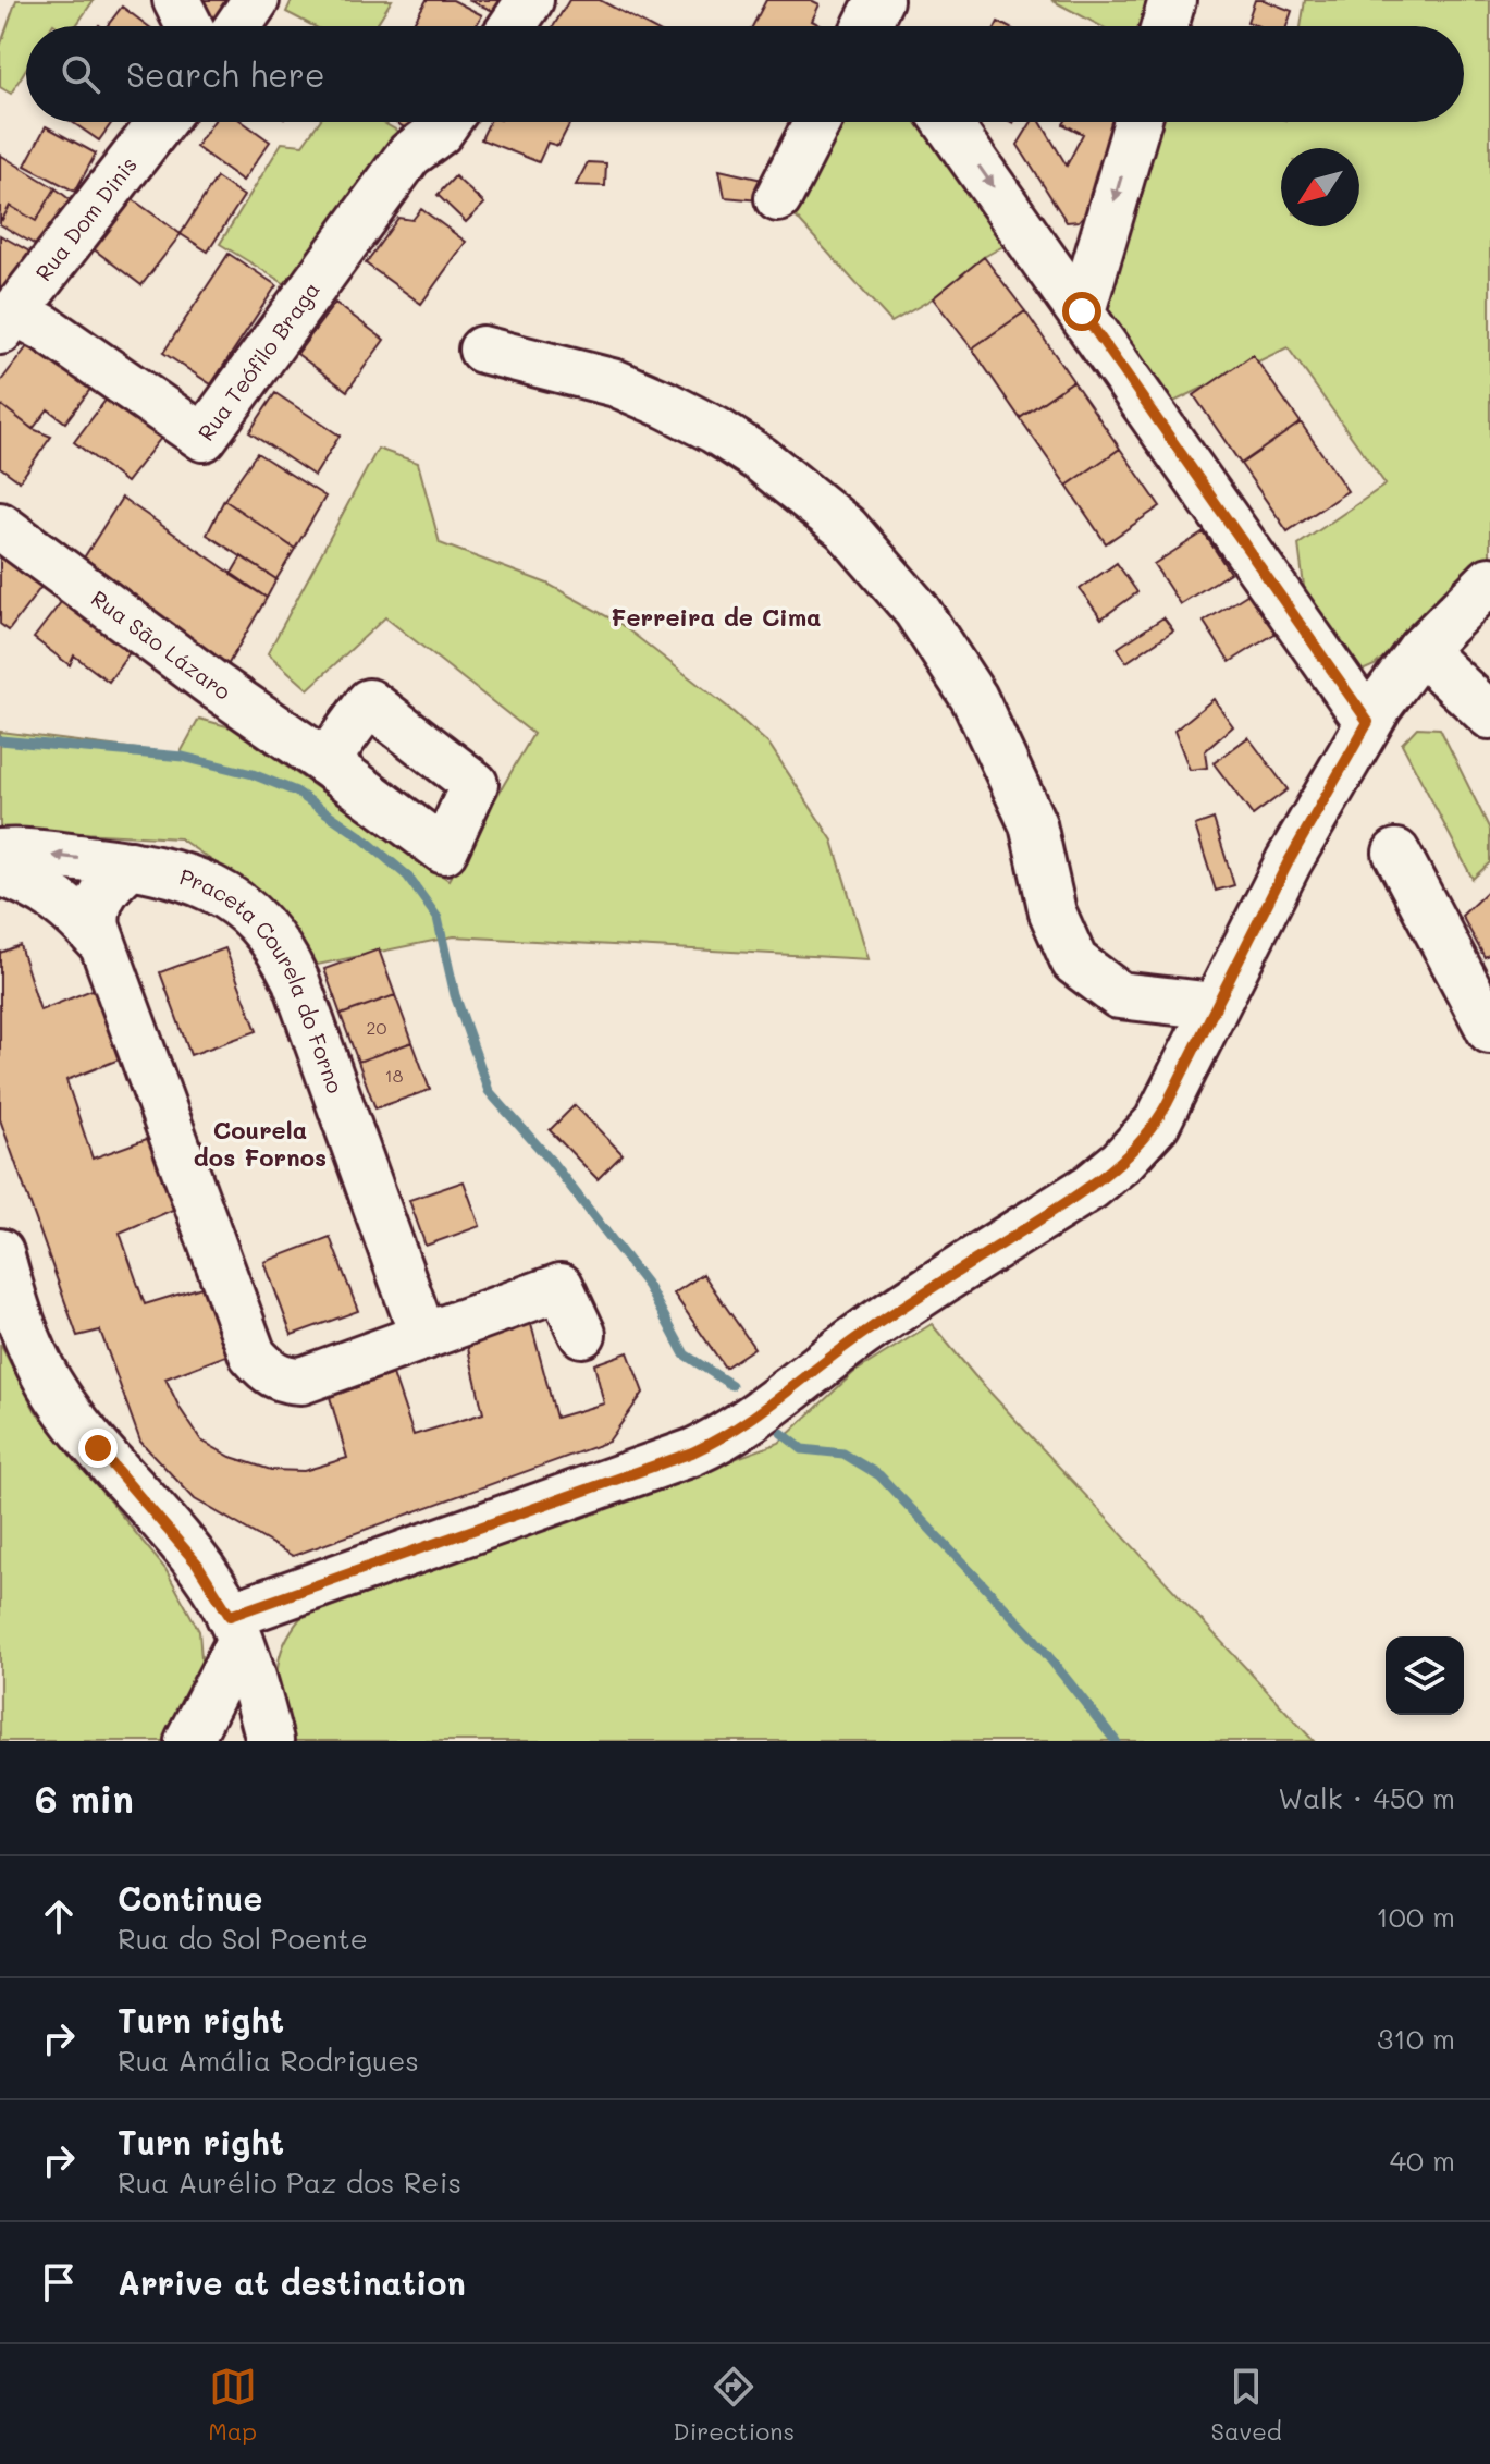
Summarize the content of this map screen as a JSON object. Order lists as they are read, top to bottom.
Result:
{
  "streets": {
    "street": [
      "Rua Dom Dinis",
      "Rua Teófilo Braga",
      "Rua São Lázaro",
      "Praceta Courela do Forno"
    ]
  },
  "crossings": [
    ["Rua Dom Dinis", "Rua Teófilo Braga"]
  ],
  "districts": ["Ferreira de Cima", "Courela dos Fornos"],
  "house_numbers": ["20", "18"],
  "north": "bottom left",
  "page": {
    "search": "Search here",
    "heading": ["6 min", "Walk · 450 m"],
    "list": [
      ["Continue", "Rua do Sol Poente", "100 m"],
      ["Turn right", "Rua Amália Rodrigues", "310 m"],
      ["Turn right", "Rua Aurélio Paz dos Reis", "40 m"],
      "Arrive at destination"
    ],
    "nav": ["Map", "Directions", "Saved"]
  }
}
